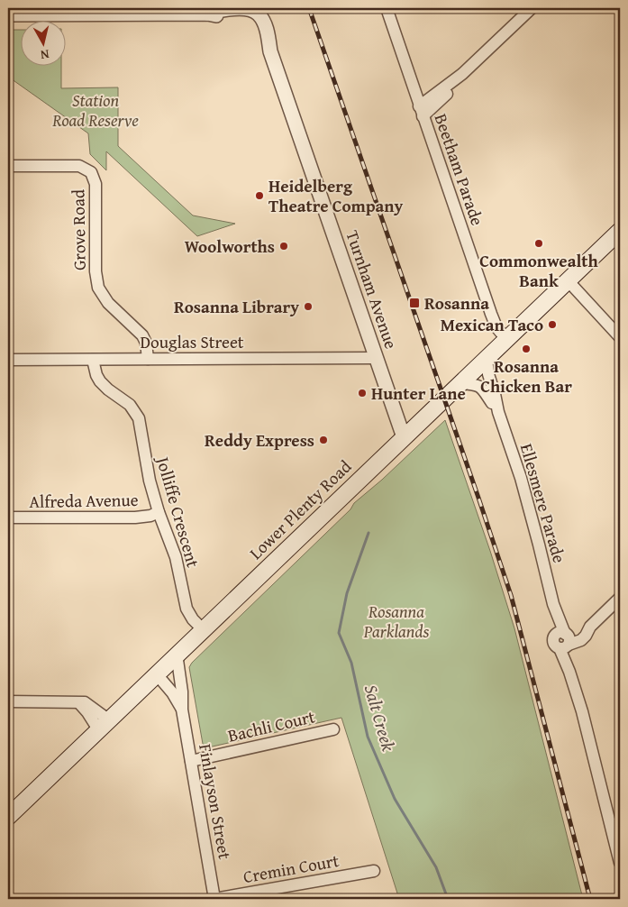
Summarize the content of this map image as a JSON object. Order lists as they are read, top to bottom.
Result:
{
  "streets": {
    "main road": ["Lower Plenty Road"],
    "street": [
      "Beetham Parade",
      "Grove Road",
      "Turnham Avenue",
      "Douglas Street",
      "Alfreda Avenue",
      "Ellesmere Parade",
      "Jolliffe Crescent",
      "Bachli Court",
      "Finlayson Street",
      "Cremin Court"
    ]
  },
  "crossings": [
    ["Beetham Parade", "Lower Plenty Road"],
    ["Grove Road", "Douglas Street"],
    ["Turnham Avenue", "Douglas Street"],
    ["Turnham Avenue", "Lower Plenty Road"],
    ["Douglas Street", "Jolliffe Crescent"],
    ["Alfreda Avenue", "Jolliffe Crescent"],
    ["Ellesmere Parade", "Lower Plenty Road"],
    ["Lower Plenty Road", "Jolliffe Crescent"],
    ["Lower Plenty Road", "Finlayson Street"],
    ["Bachli Court", "Finlayson Street"],
    ["Finlayson Street", "Cremin Court"]
  ],
  "water": ["Salt Creek"],
  "parks": ["Station Road Reserve", "Rosanna Parklands"],
  "places": {
    "other": [
      "Heidelberg Theatre Company",
      "Commonwealth Bank",
      "Woolworths",
      "Rosanna Library",
      "Mexican Taco",
      "Rosanna Chicken Bar",
      "Hunter Lane",
      "Reddy Express"
    ],
    "transit": ["Rosanna"]
  },
  "north": "bottom"
}
